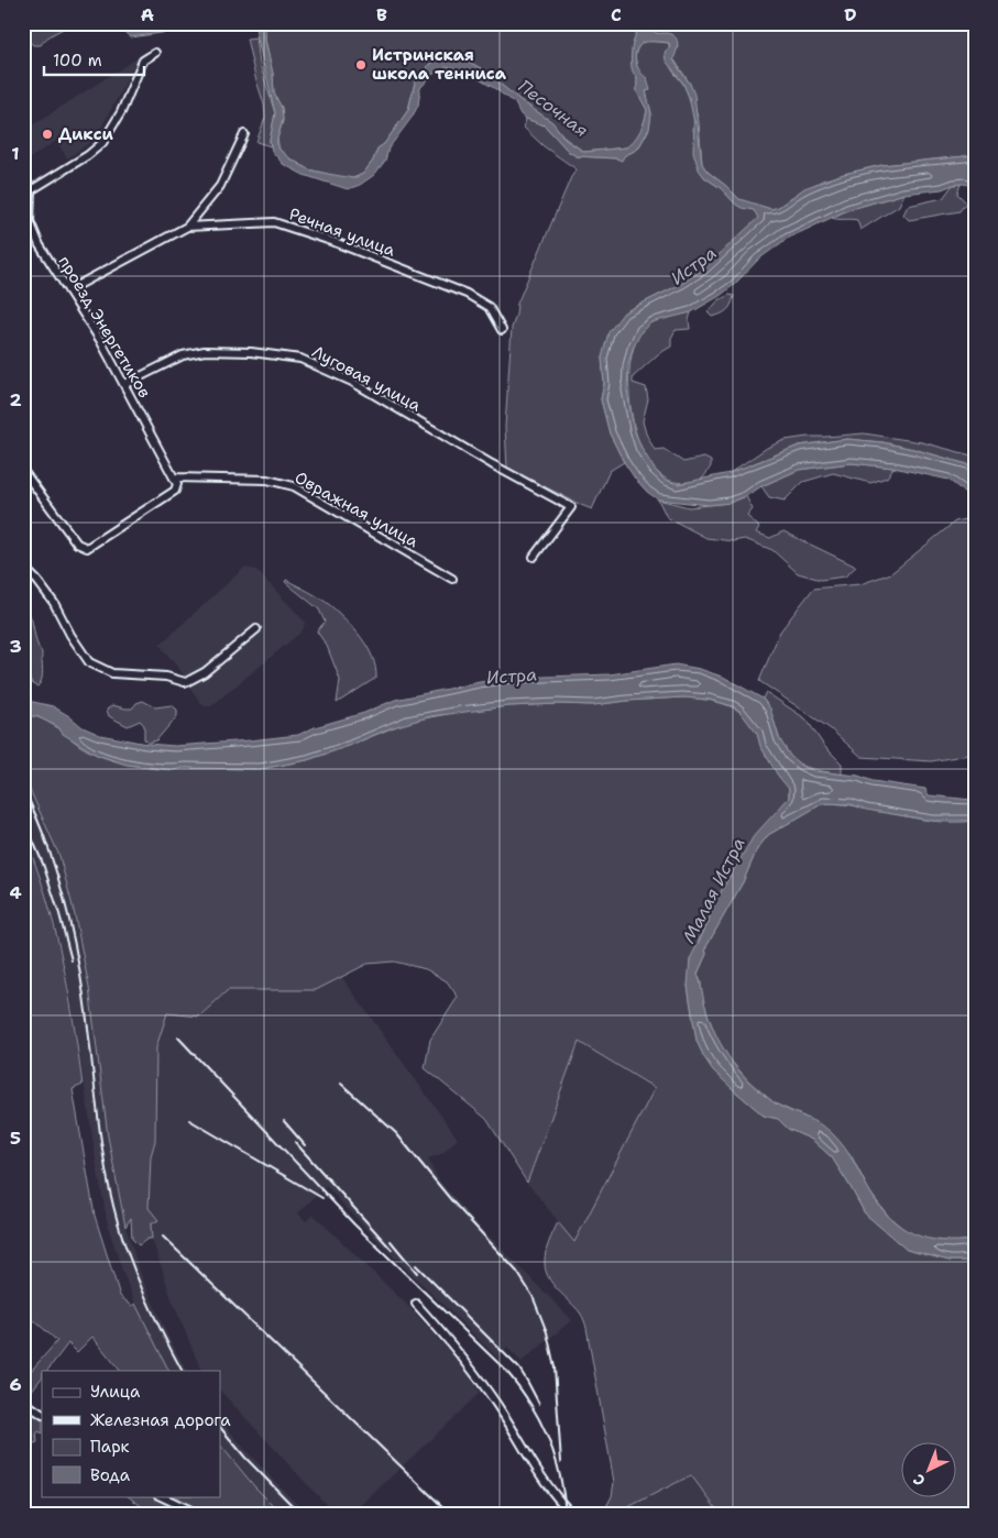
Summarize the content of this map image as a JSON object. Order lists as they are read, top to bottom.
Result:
{
  "streets": {
    "street": [
      "Речная улица",
      "проезд Энергетиков",
      "Луговая улица",
      "Овражная улица"
    ]
  },
  "crossings": [
    ["Речная улица", "проезд Энергетиков"],
    ["проезд Энергетиков", "Луговая улица"],
    ["проезд Энергетиков", "Овражная улица"]
  ],
  "water": ["Песочная", "Истра", "Малая Истра"],
  "places": ["Истринская школа тенниса", "Дикси"],
  "legend": [
    "Улица",
    "Железная дорога",
    "Парк",
    "Вода"
  ],
  "scale_bar": "100 m",
  "north": "bottom left",
  "grid": {
    "columns": [
      "A",
      "B",
      "C",
      "D"
    ],
    "rows": [
      "1",
      "2",
      "3",
      "4",
      "5",
      "6"
    ]
  }
}
